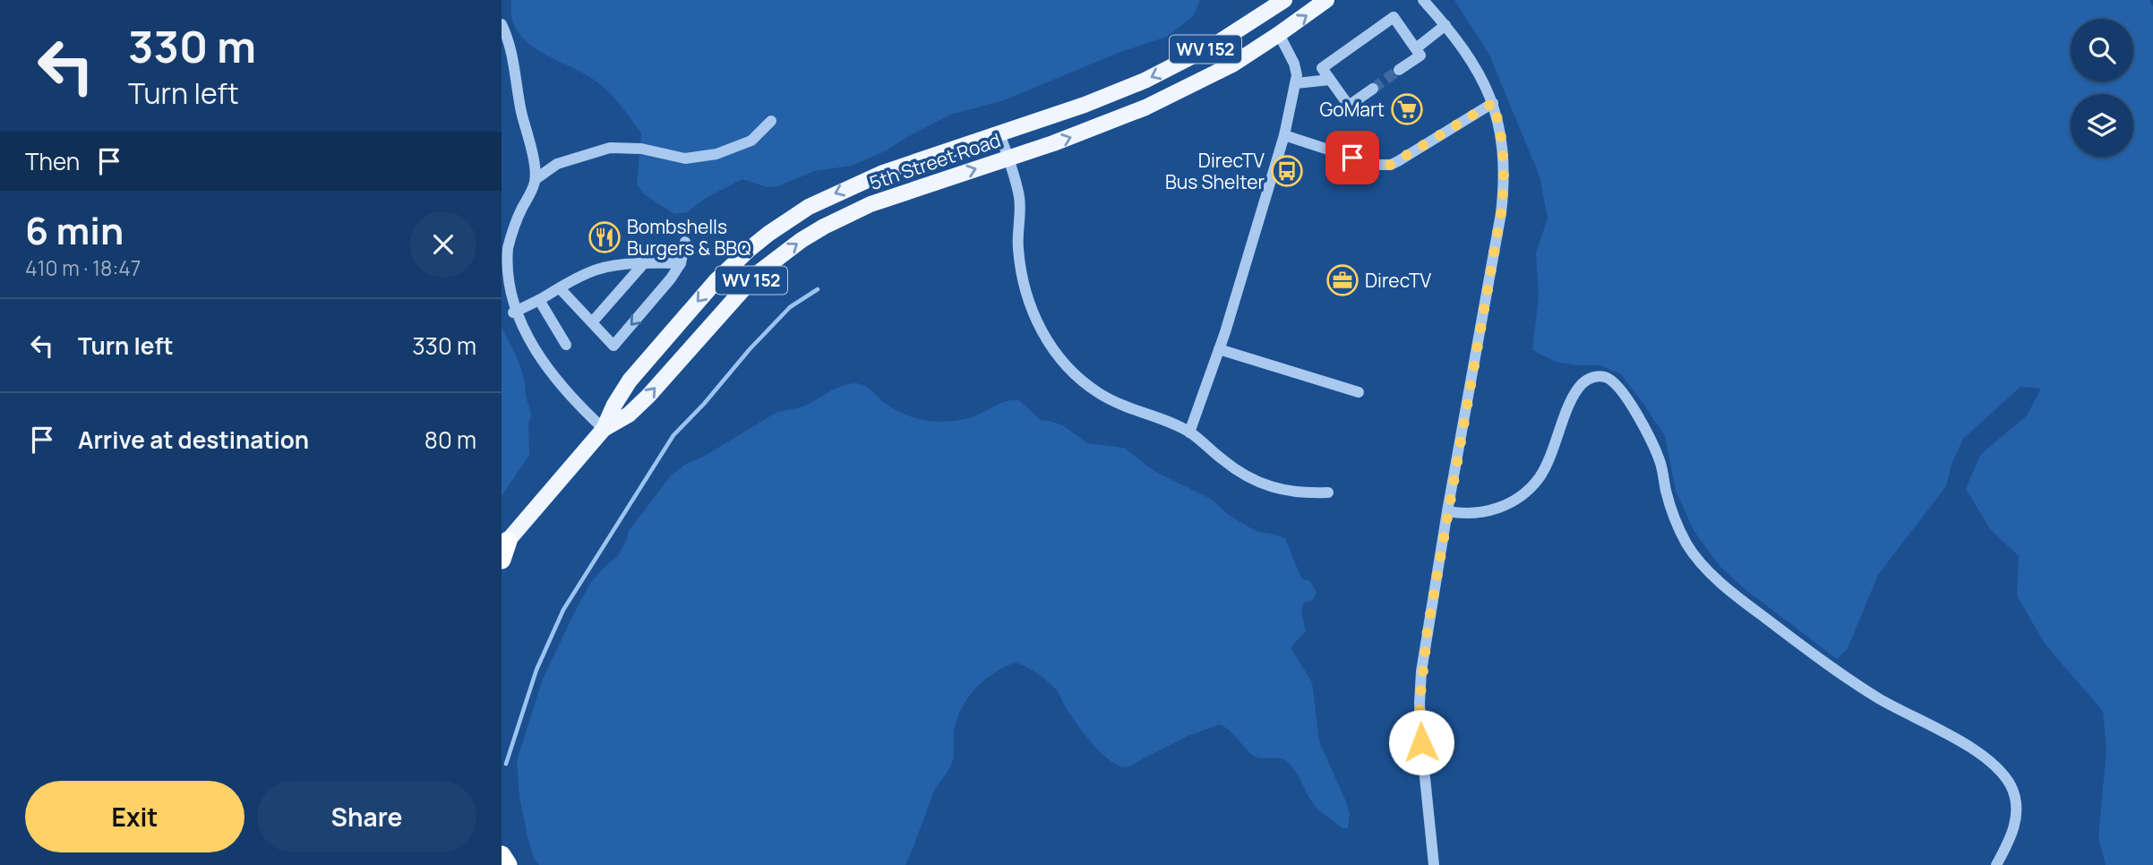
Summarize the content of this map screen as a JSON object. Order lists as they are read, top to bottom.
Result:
{
  "streets": {
    "main road": ["WV 152", "5th Street Road"]
  },
  "places": {
    "supermarket": ["GoMart"],
    "bus stop": ["DirecTV Bus Shelter"],
    "restaurant": ["Bombshells Burgers & BBQ"],
    "office": ["DirecTV"]
  },
  "page": {
    "turn": ["330 m", "Turn left"],
    "then": "Then",
    "heading": ["6 min", "410 m · 18:47"],
    "list": [
      {
        "name": "Turn left",
        "value": "330 m"
      },
      {
        "name": "Arrive at destination",
        "value": "80 m"
      }
    ],
    "buttons": ["Exit", "Share"]
  }
}
